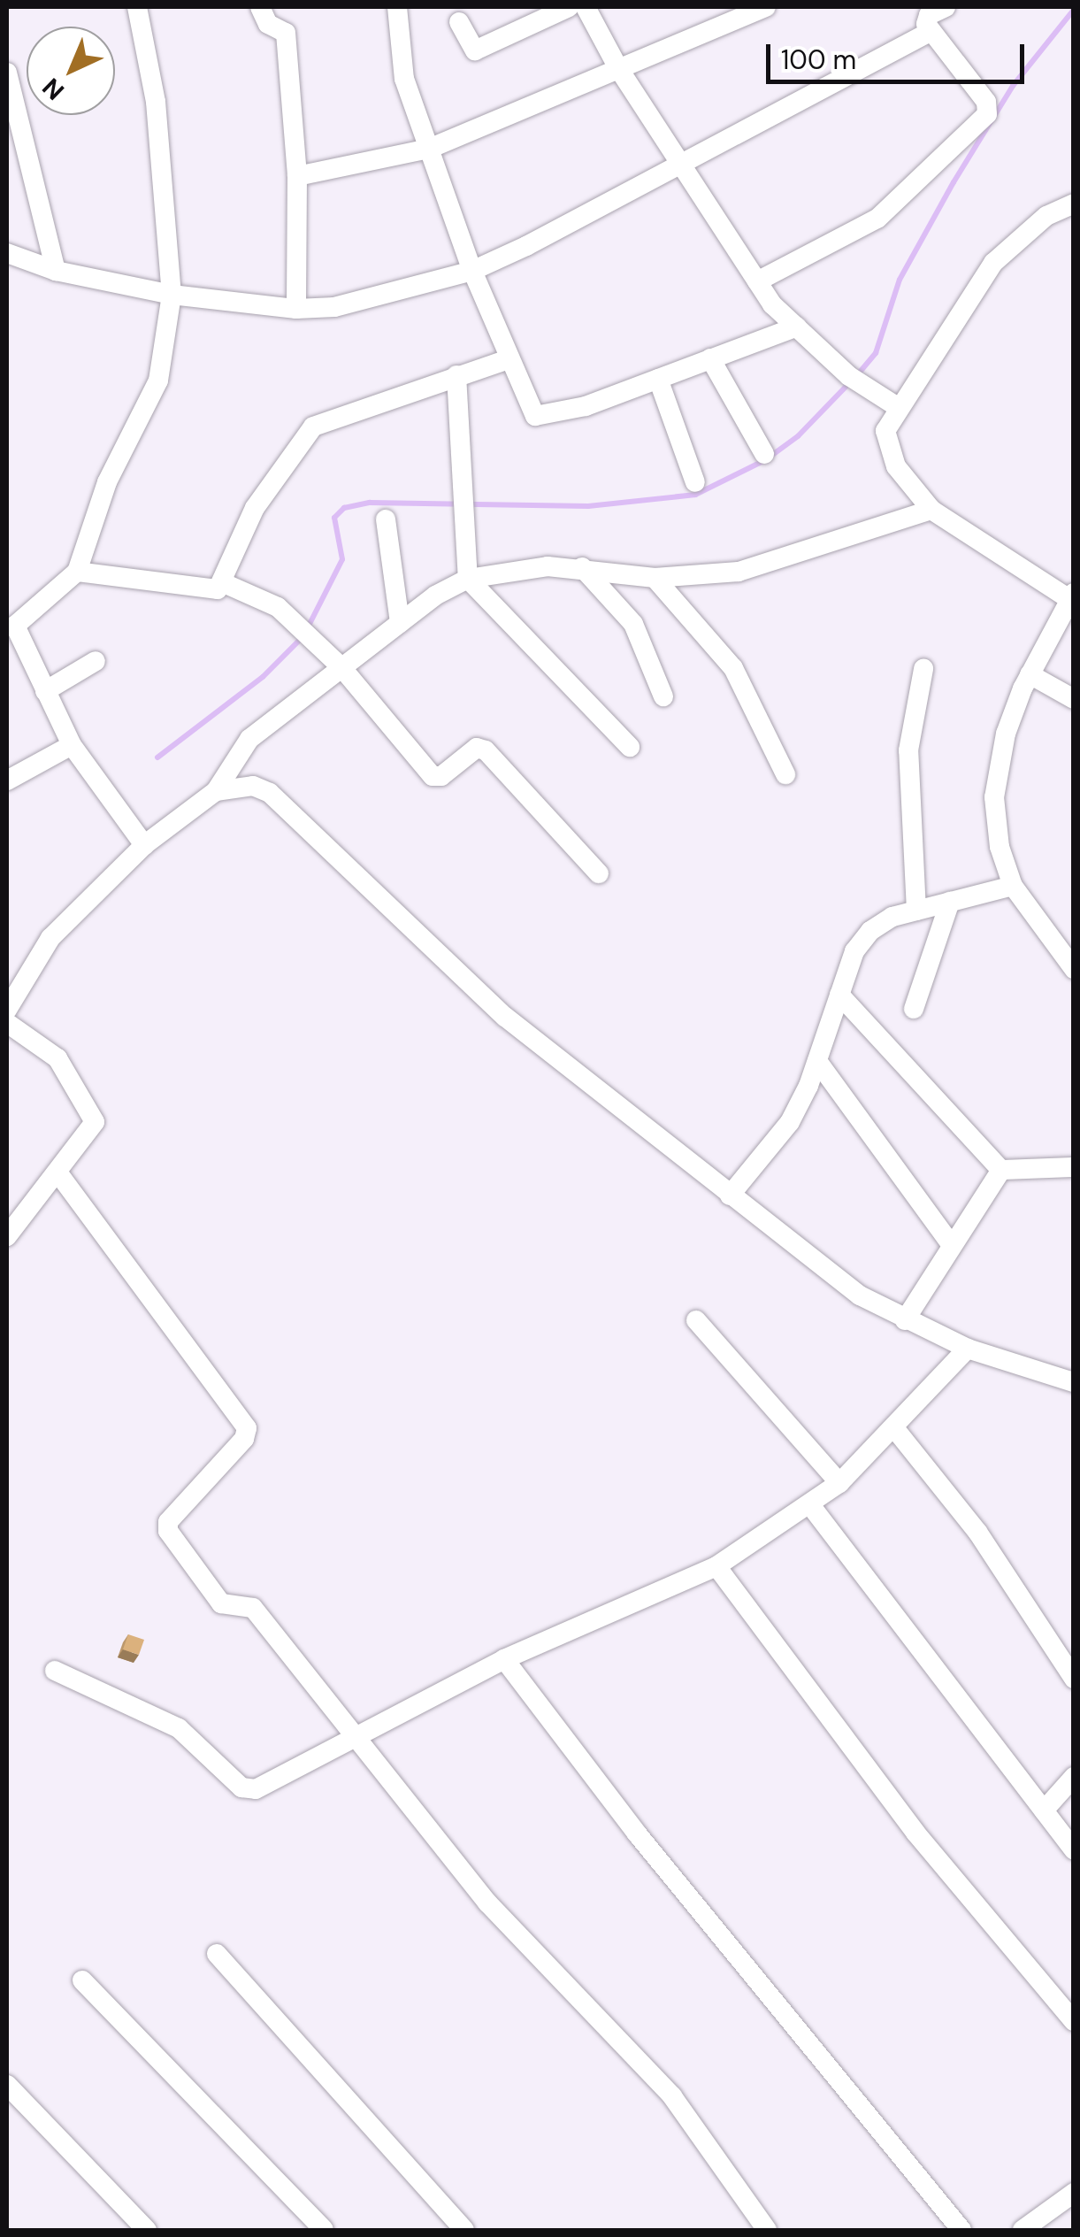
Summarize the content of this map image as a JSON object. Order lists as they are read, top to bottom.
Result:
{
  "scale_bar": "100 m",
  "north": "bottom left"
}
